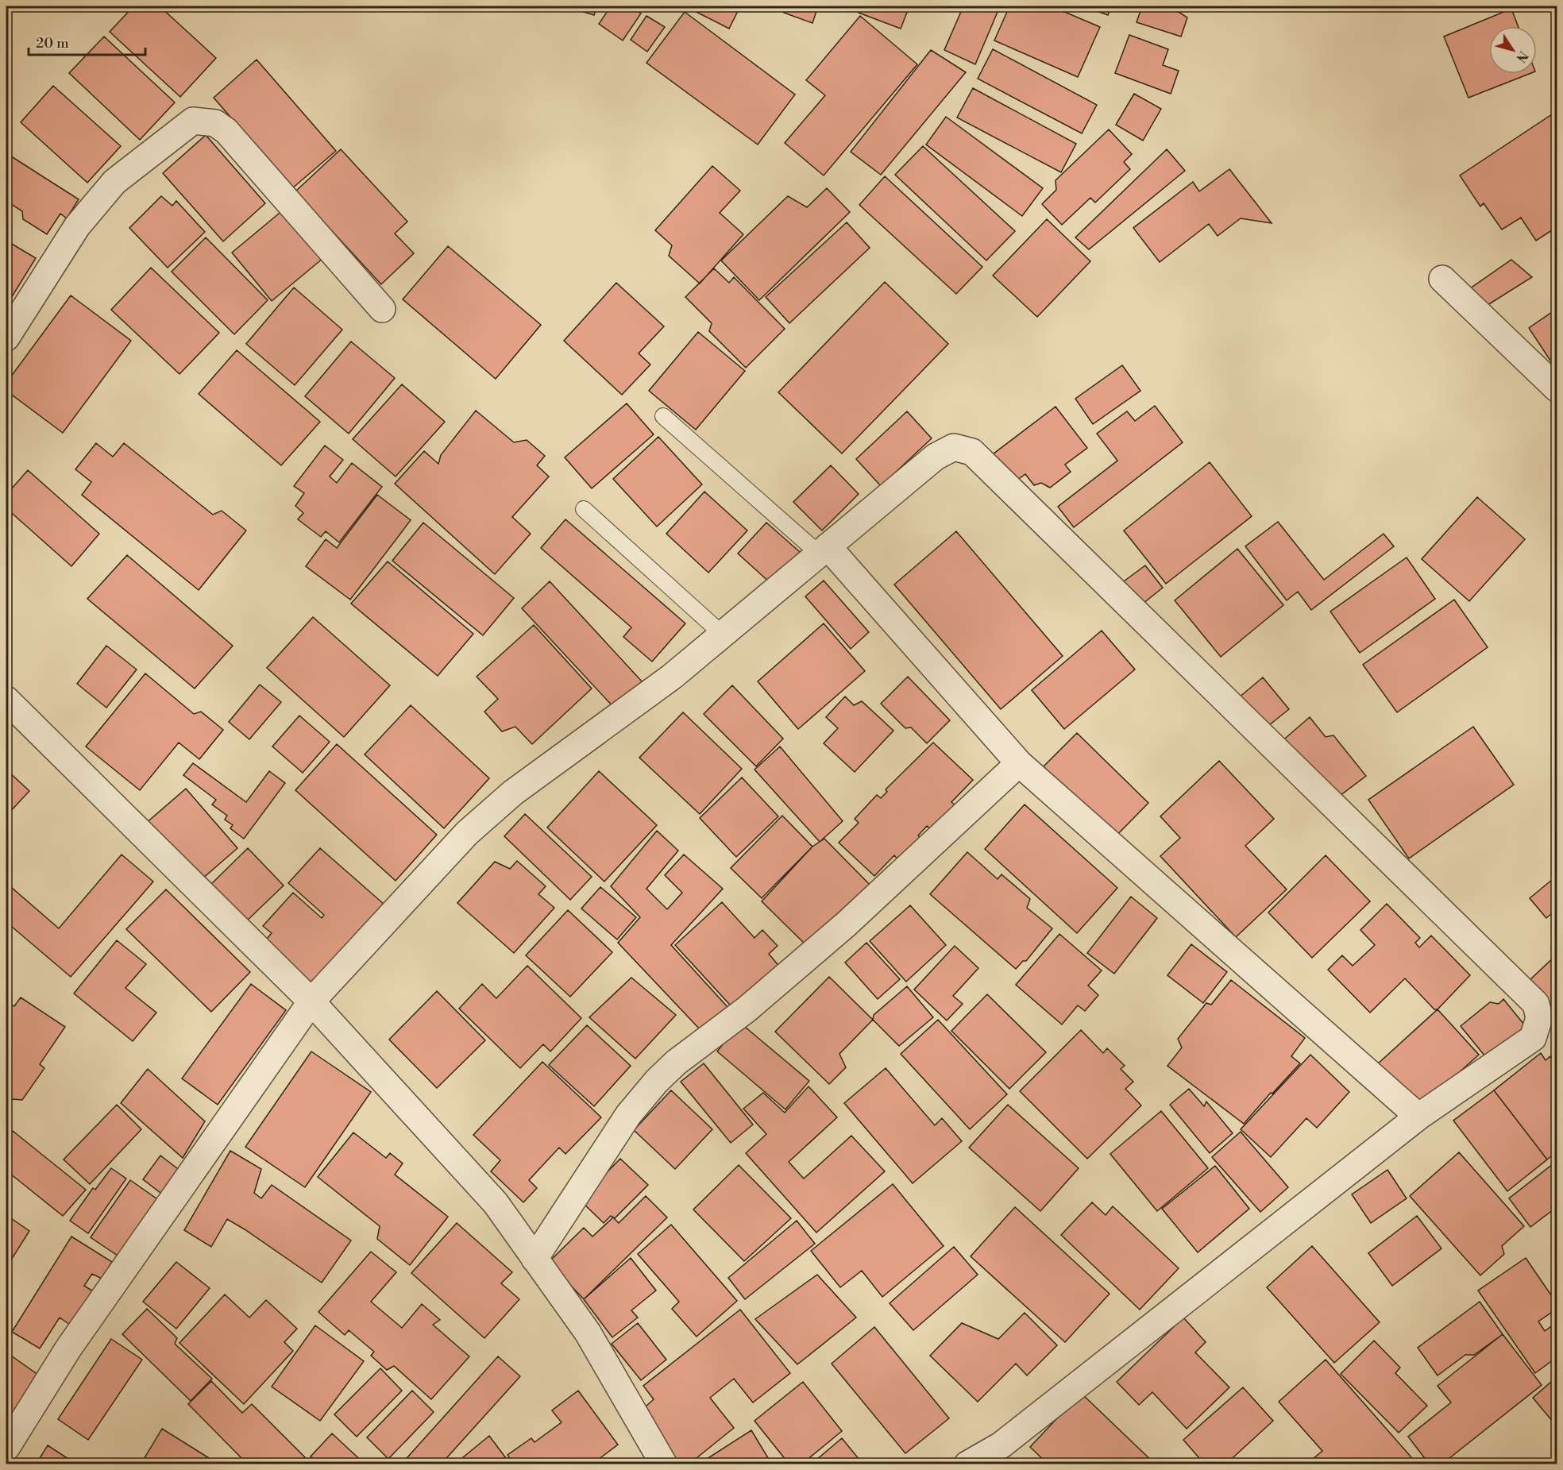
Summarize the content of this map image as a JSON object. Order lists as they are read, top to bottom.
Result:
{
  "scale_bar": "20 m",
  "north": "bottom right"
}
